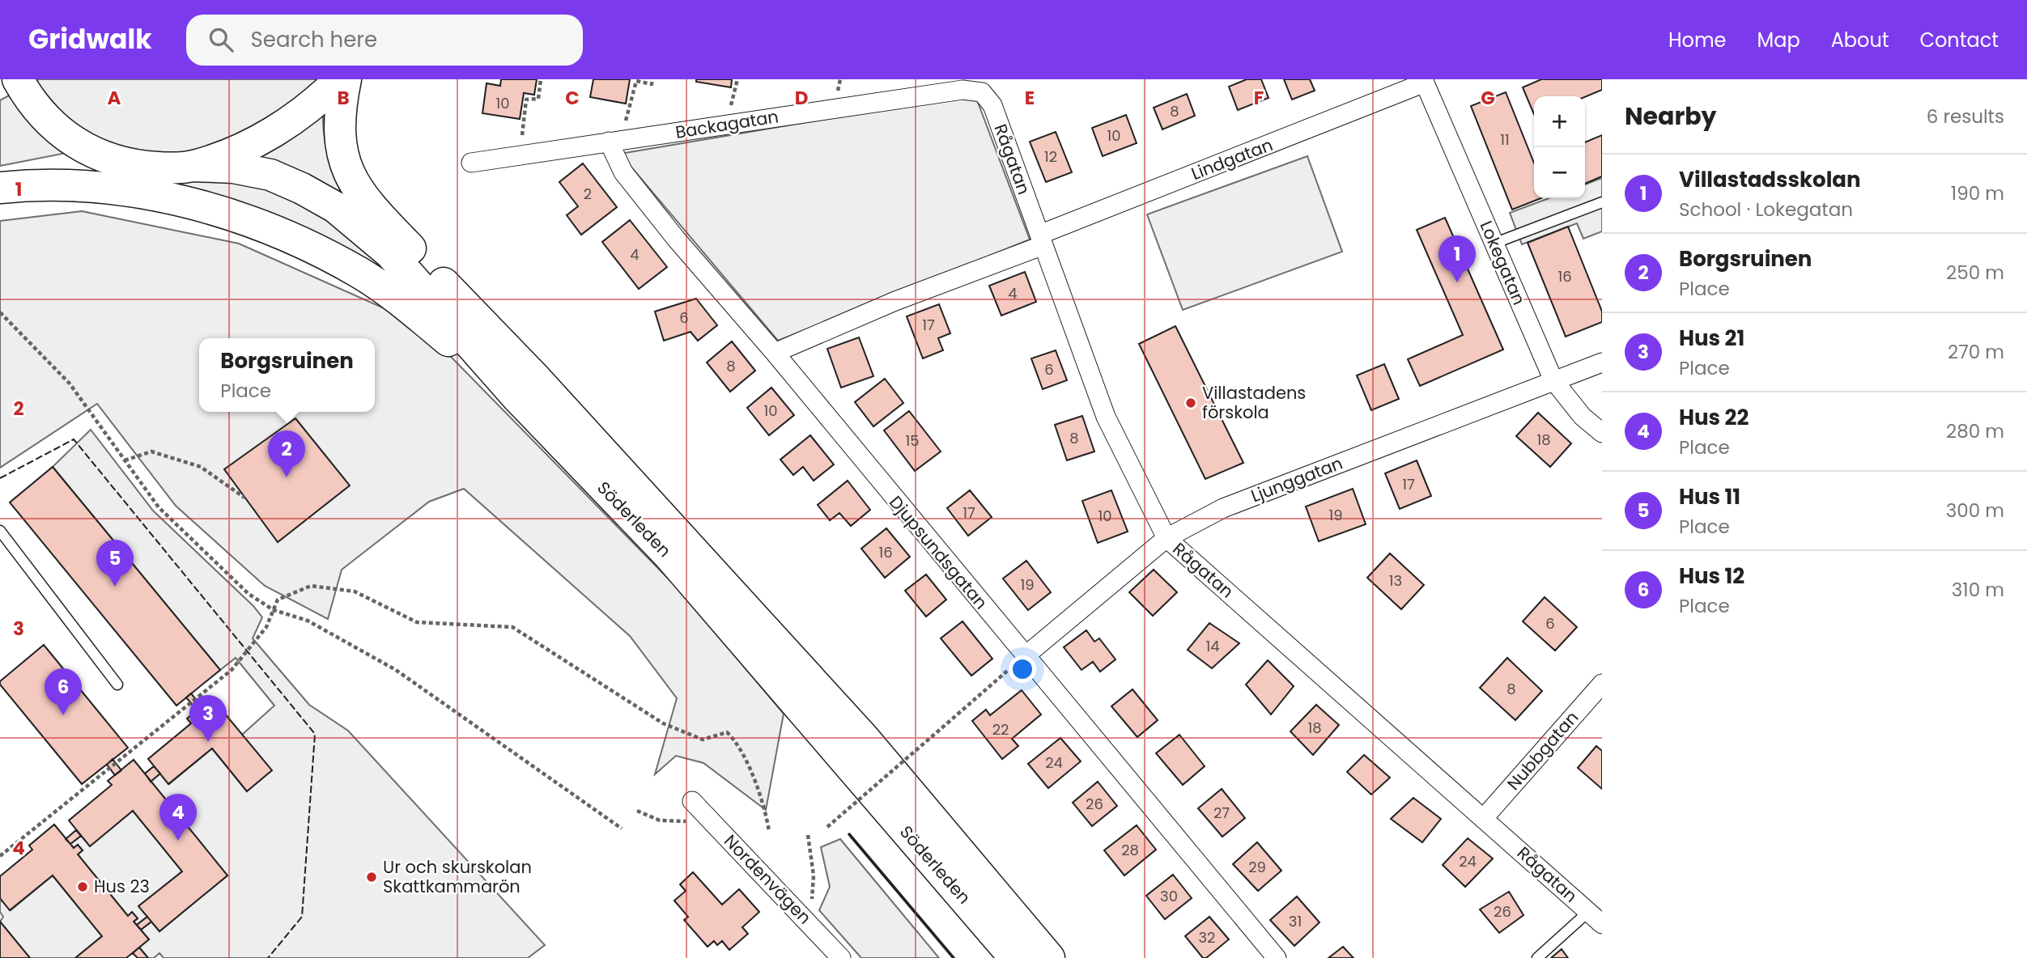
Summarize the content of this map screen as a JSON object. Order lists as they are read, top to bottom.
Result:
{
  "streets": {
    "highway": ["Söderleden"],
    "street": [
      "Backagatan",
      "Rågatan",
      "Lindgatan",
      "Lokegatan",
      "Ljunggatan",
      "Djupsundsgatan",
      "Nubbgatan",
      "Nordenvägen"
    ]
  },
  "crossings": [
    ["Backagatan", "Rågatan"],
    ["Backagatan", "Djupsundsgatan"],
    ["Rågatan", "Lindgatan"],
    ["Rågatan", "Ljunggatan"],
    ["Rågatan", "Nubbgatan"],
    ["Lindgatan", "Lokegatan"],
    ["Lindgatan", "Djupsundsgatan"],
    ["Lokegatan", "Ljunggatan"],
    ["Ljunggatan", "Djupsundsgatan"]
  ],
  "places": ["Villastadens förskola", "Ur och skurskolan Skattkammarön", "Hus 23"],
  "house_numbers": [
    "10",
    "8",
    "10",
    "11",
    "12",
    "2",
    "4",
    "16",
    "4",
    "6",
    "17",
    "8",
    "6",
    "10",
    "8",
    "18",
    "15",
    "17",
    "17",
    "19",
    "10",
    "16",
    "13",
    "19",
    "6",
    "14",
    "8",
    "18",
    "22",
    "24",
    "26",
    "27",
    "28",
    "24",
    "29",
    "30",
    "26",
    "31",
    "32"
  ],
  "page": {
    "header": "Gridwalk",
    "search": "Search here",
    "nav": [
      "Home",
      "Map",
      "About",
      "Contact"
    ],
    "heading": ["Nearby", "6 results"],
    "map_buttons": ["+", "−"],
    "list": [
      {
        "mark": "1",
        "name": "Villastadsskolan",
        "note": "School · Lokegatan",
        "value": "190 m"
      },
      {
        "mark": "2",
        "name": "Borgsruinen",
        "note": "Place",
        "value": "250 m"
      },
      {
        "mark": "3",
        "name": "Hus 21",
        "note": "Place",
        "value": "270 m"
      },
      {
        "mark": "4",
        "name": "Hus 22",
        "note": "Place",
        "value": "280 m"
      },
      {
        "mark": "5",
        "name": "Hus 11",
        "note": "Place",
        "value": "300 m"
      },
      {
        "mark": "6",
        "name": "Hus 12",
        "note": "Place",
        "value": "310 m"
      }
    ],
    "pins": [
      "1",
      "2",
      "5",
      "6",
      "3",
      "4"
    ],
    "popup": ["Borgsruinen", "Place"]
  },
  "grid": {
    "columns": [
      "A",
      "B",
      "C",
      "D",
      "E",
      "F",
      "G"
    ],
    "rows": [
      "1",
      "2",
      "3",
      "4"
    ]
  }
}
